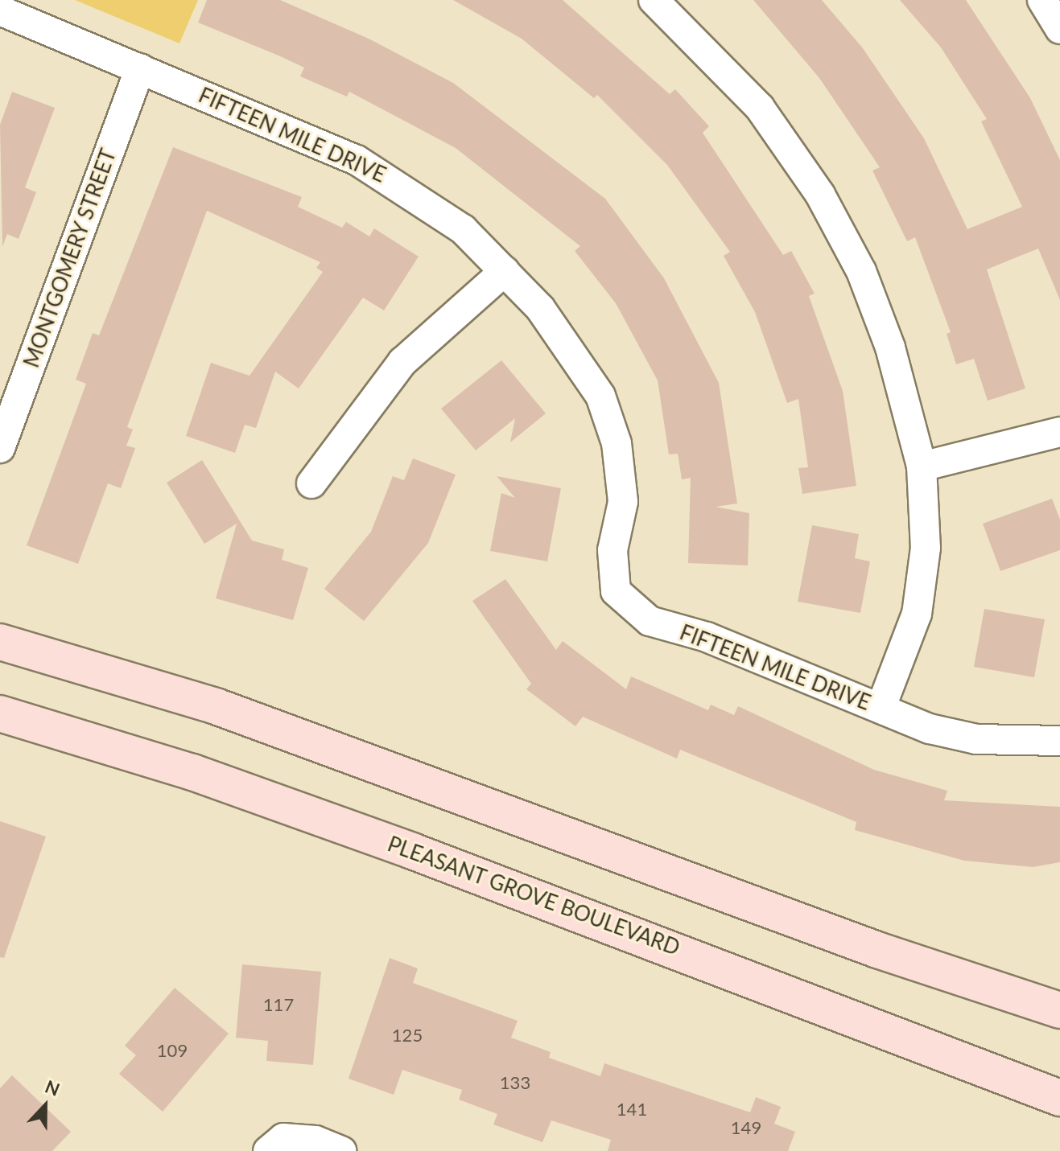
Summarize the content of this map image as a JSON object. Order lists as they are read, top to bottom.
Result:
{
  "streets": {
    "main road": ["PLEASANT GROVE BOULEVARD"],
    "street": ["FIFTEEN MILE DRIVE", "MONTGOMERY STREET"]
  },
  "crossings": [
    ["FIFTEEN MILE DRIVE", "MONTGOMERY STREET"]
  ],
  "house_numbers": [
    "117",
    "125",
    "109",
    "133",
    "141",
    "149"
  ],
  "north": "top"
}
